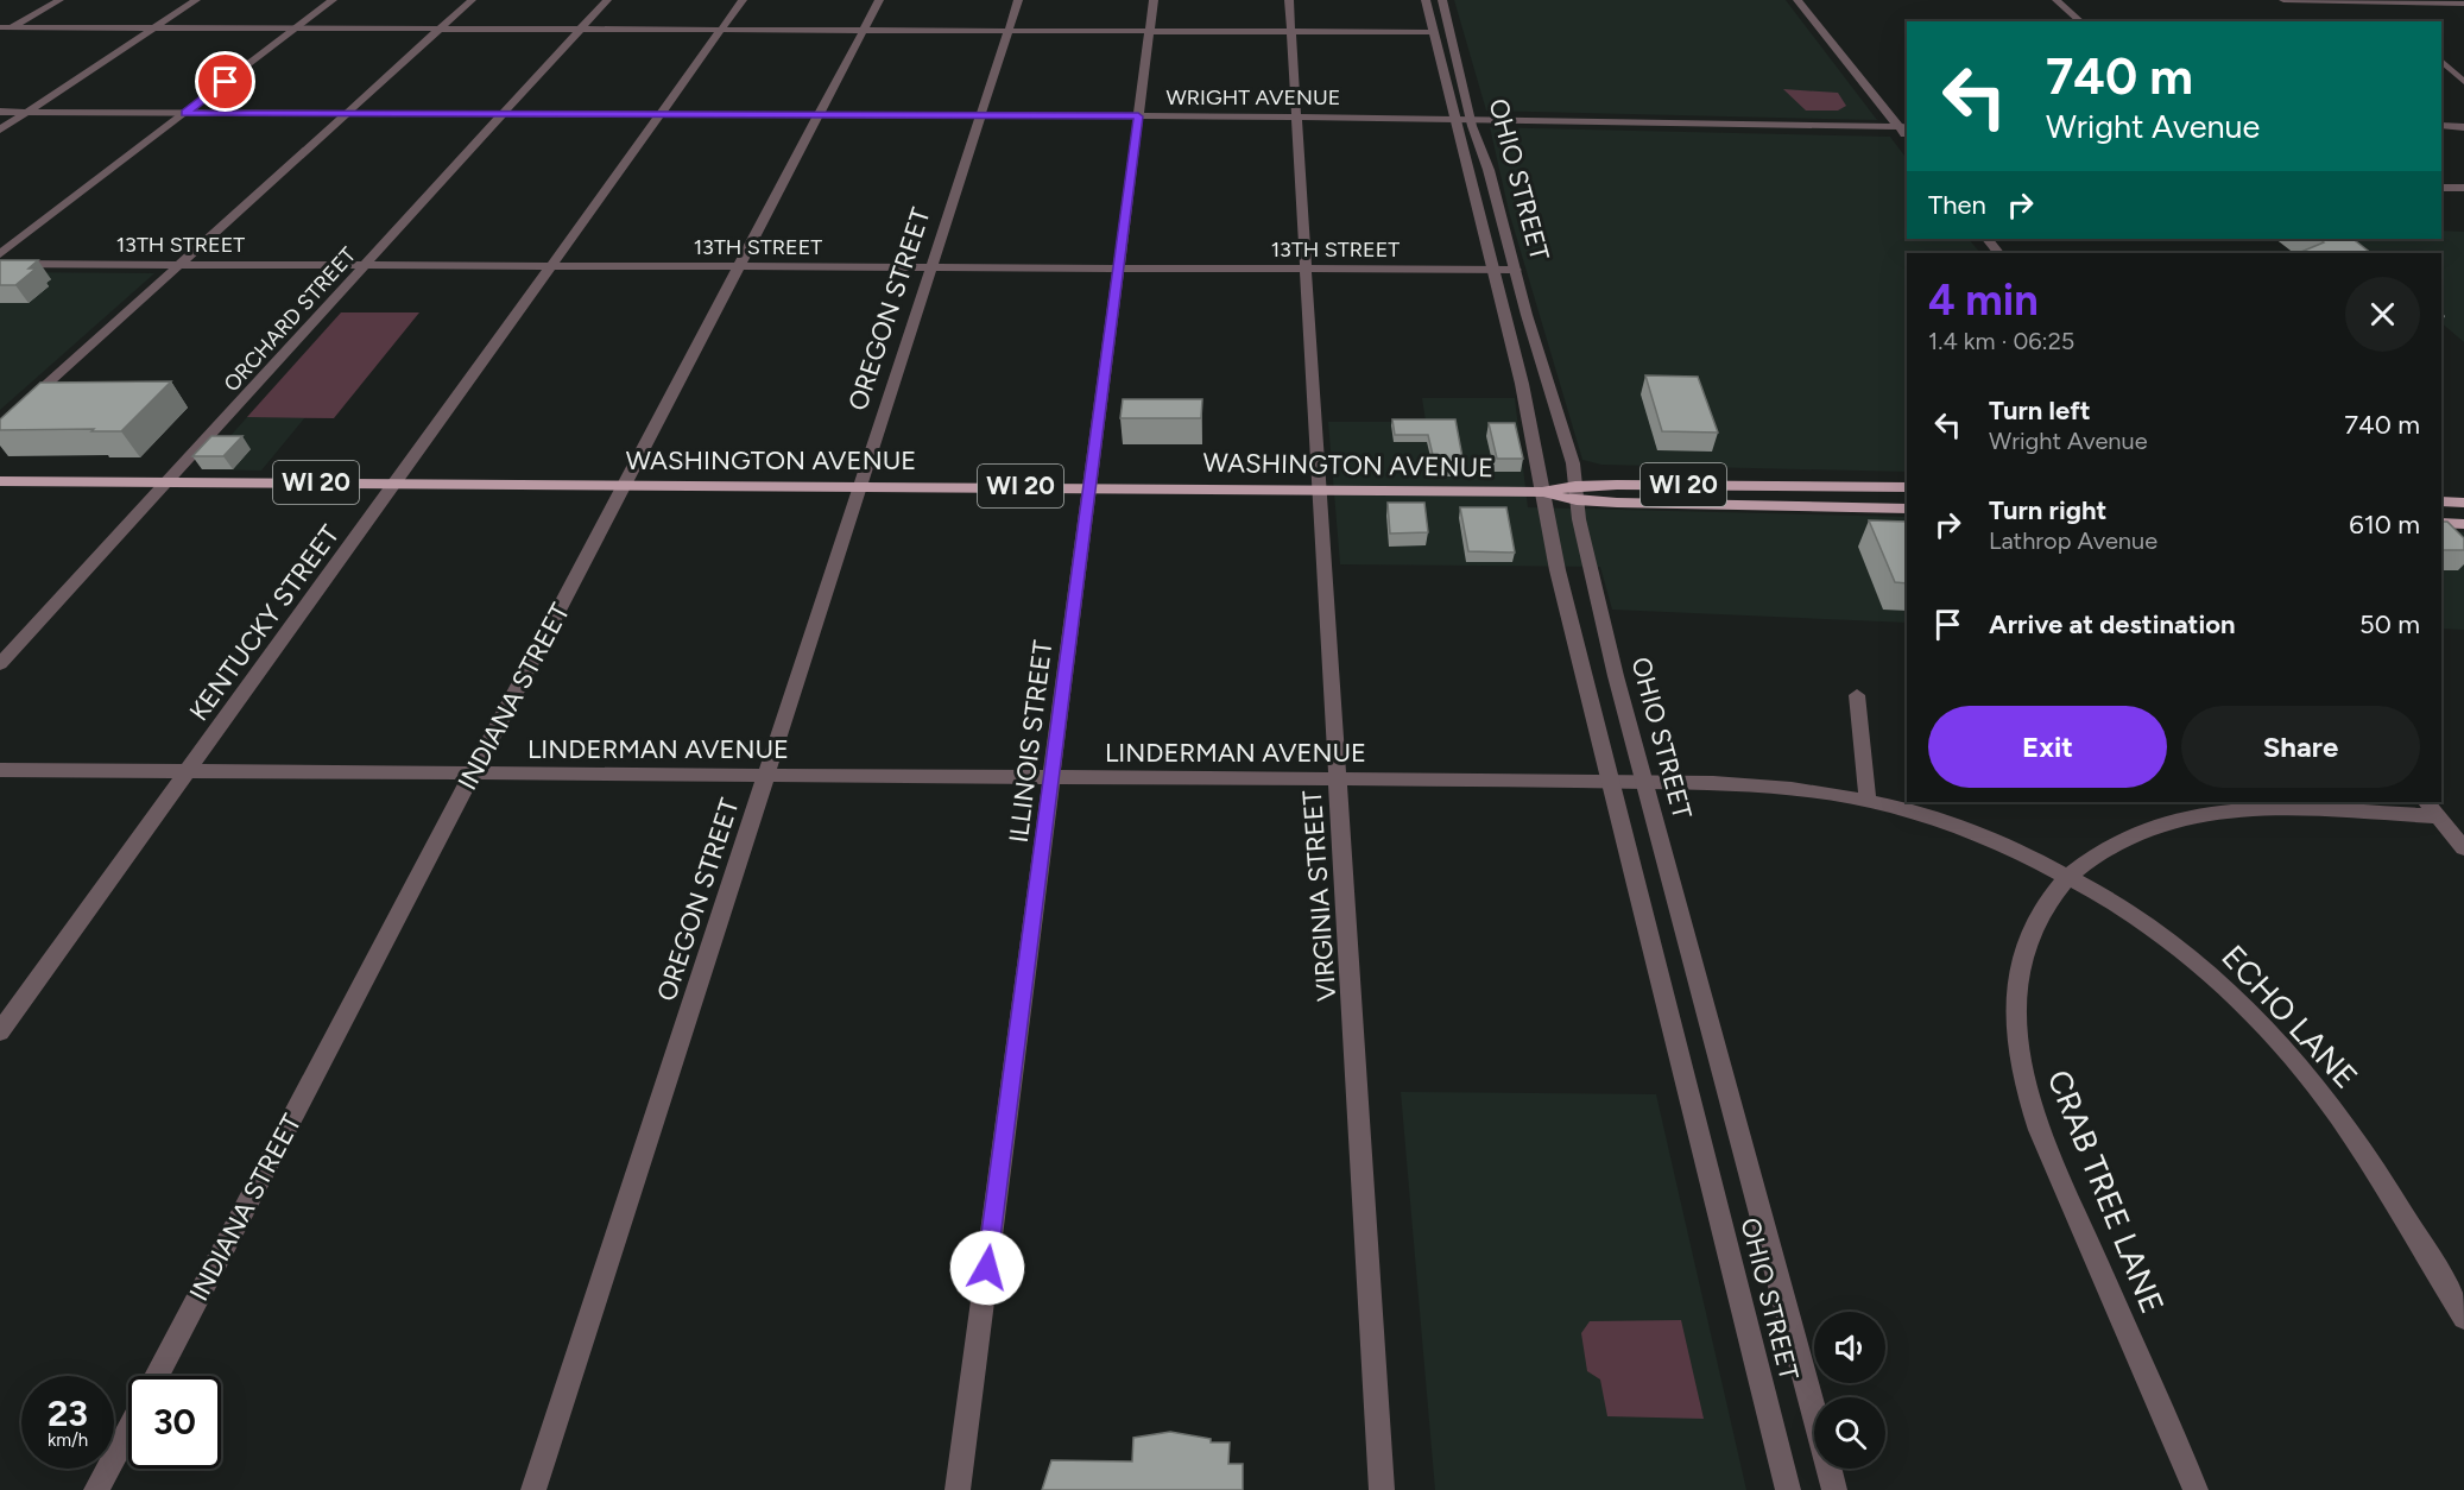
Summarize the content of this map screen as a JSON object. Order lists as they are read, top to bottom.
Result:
{
  "streets": {
    "main road": ["WASHINGTON AVENUE", "WI 20"],
    "street": [
      "WRIGHT AVENUE",
      "OHIO STREET",
      "13TH STREET",
      "OREGON STREET",
      "ORCHARD STREET",
      "KENTUCKY STREET",
      "INDIANA STREET",
      "ILLINOIS STREET",
      "LINDERMAN AVENUE",
      "VIRGINIA STREET",
      "ECHO LANE",
      "CRAB TREE LANE"
    ]
  },
  "crossings": [
    ["WRIGHT AVENUE", "OHIO STREET"],
    ["WRIGHT AVENUE", "OREGON STREET"],
    ["WRIGHT AVENUE", "ORCHARD STREET"],
    ["WRIGHT AVENUE", "KENTUCKY STREET"],
    ["WRIGHT AVENUE", "INDIANA STREET"],
    ["WRIGHT AVENUE", "ILLINOIS STREET"],
    ["WRIGHT AVENUE", "VIRGINIA STREET"],
    ["OHIO STREET", "13TH STREET"],
    ["OHIO STREET", "WASHINGTON AVENUE"],
    ["OHIO STREET", "LINDERMAN AVENUE"],
    ["13TH STREET", "OREGON STREET"],
    ["13TH STREET", "ORCHARD STREET"],
    ["13TH STREET", "KENTUCKY STREET"],
    ["13TH STREET", "INDIANA STREET"],
    ["13TH STREET", "ILLINOIS STREET"],
    ["13TH STREET", "VIRGINIA STREET"],
    ["OREGON STREET", "WASHINGTON AVENUE"],
    ["OREGON STREET", "LINDERMAN AVENUE"],
    ["ORCHARD STREET", "WASHINGTON AVENUE"],
    ["WASHINGTON AVENUE", "KENTUCKY STREET"],
    ["WASHINGTON AVENUE", "INDIANA STREET"],
    ["WASHINGTON AVENUE", "ILLINOIS STREET"],
    ["WASHINGTON AVENUE", "VIRGINIA STREET"],
    ["KENTUCKY STREET", "LINDERMAN AVENUE"],
    ["INDIANA STREET", "LINDERMAN AVENUE"],
    ["ILLINOIS STREET", "LINDERMAN AVENUE"],
    ["LINDERMAN AVENUE", "VIRGINIA STREET"],
    ["LINDERMAN AVENUE", "ECHO LANE"],
    ["LINDERMAN AVENUE", "CRAB TREE LANE"],
    ["ECHO LANE", "CRAB TREE LANE"]
  ],
  "page": {
    "turn": ["740 m", "Wright Avenue"],
    "then": "Then",
    "heading": ["4 min", "1.4 km · 06:25"],
    "list": [
      {
        "name": "Turn left",
        "note": "Wright Avenue",
        "value": "740 m"
      },
      {
        "name": "Turn right",
        "note": "Lathrop Avenue",
        "value": "610 m"
      },
      {
        "name": "Arrive at destination",
        "value": "50 m"
      }
    ],
    "buttons": ["Exit", "Share"],
    "speed": "23 km/h",
    "limit": "30"
  }
}
